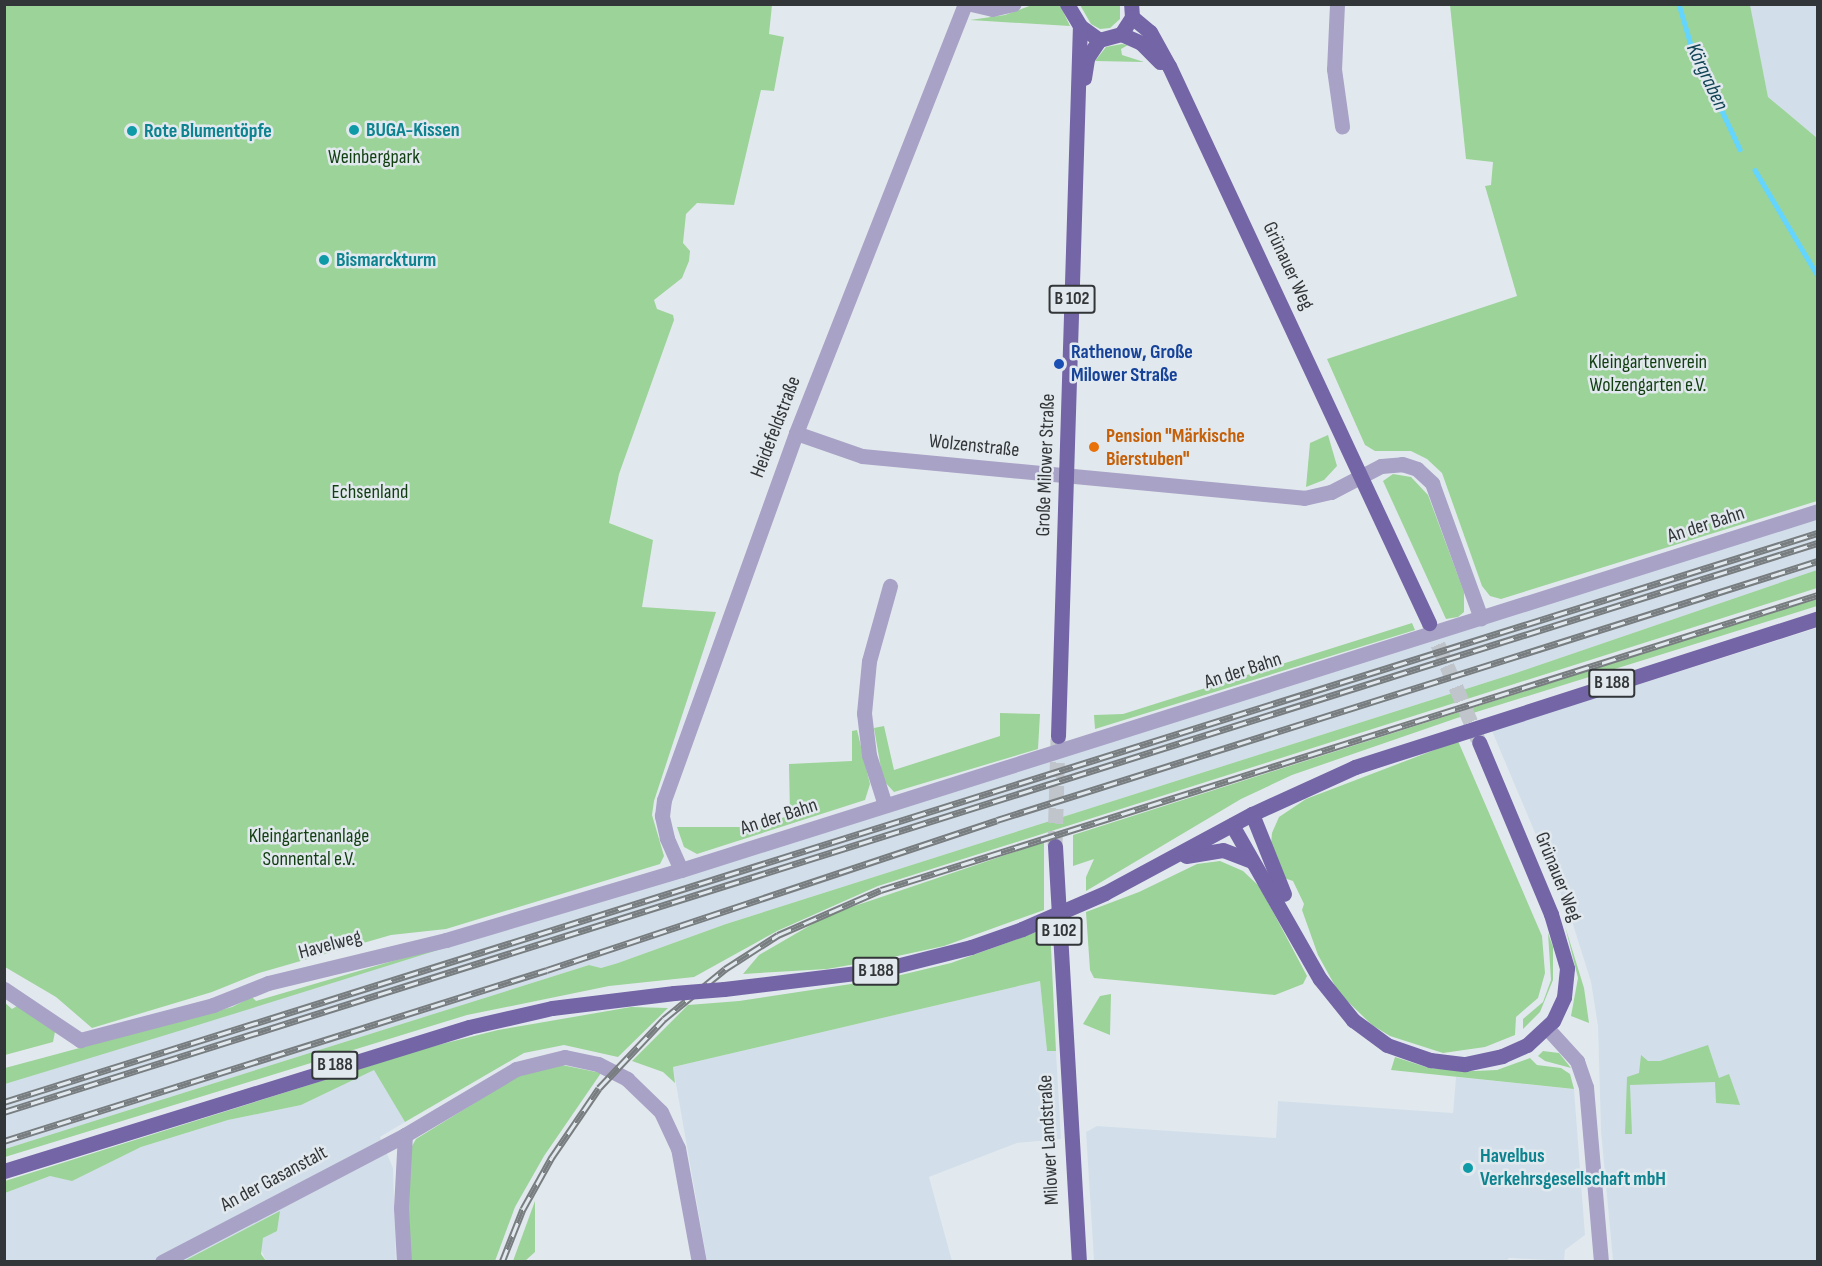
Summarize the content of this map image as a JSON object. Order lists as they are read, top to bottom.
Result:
{
  "streets": {
    "main road": [
      "Grünauer Weg",
      "B 102",
      "Große Milower Straße",
      "B 188",
      "Milower Landstraße"
    ],
    "street": [
      "Heidefeldstraße",
      "Wolzenstraße",
      "An der Bahn",
      "Havelweg",
      "An der Gasanstalt"
    ]
  },
  "crossings": [
    ["Grünauer Weg", "Wolzenstraße"],
    ["Grünauer Weg", "B 188"],
    ["Heidefeldstraße", "Wolzenstraße"],
    ["Heidefeldstraße", "An der Bahn"],
    ["Heidefeldstraße", "Havelweg"],
    ["Wolzenstraße", "Große Milower Straße"],
    ["An der Bahn", "Havelweg"]
  ],
  "water": ["Körgraben"],
  "parks": [
    "Weinbergpark",
    "Kleingartenverein Wolzengarten e.V.",
    "Echsenland",
    "Kleingartenanlage Sonnental e.V."
  ],
  "places": [
    "BUGA-Kissen",
    "Rote Blumentöpfe",
    "Bismarckturm",
    "Rathenow, Große Milower Straße",
    "Pension \"Märkische Bierstuben\"",
    "Havelbus Verkehrsgesellschaft mbH"
  ]
}
